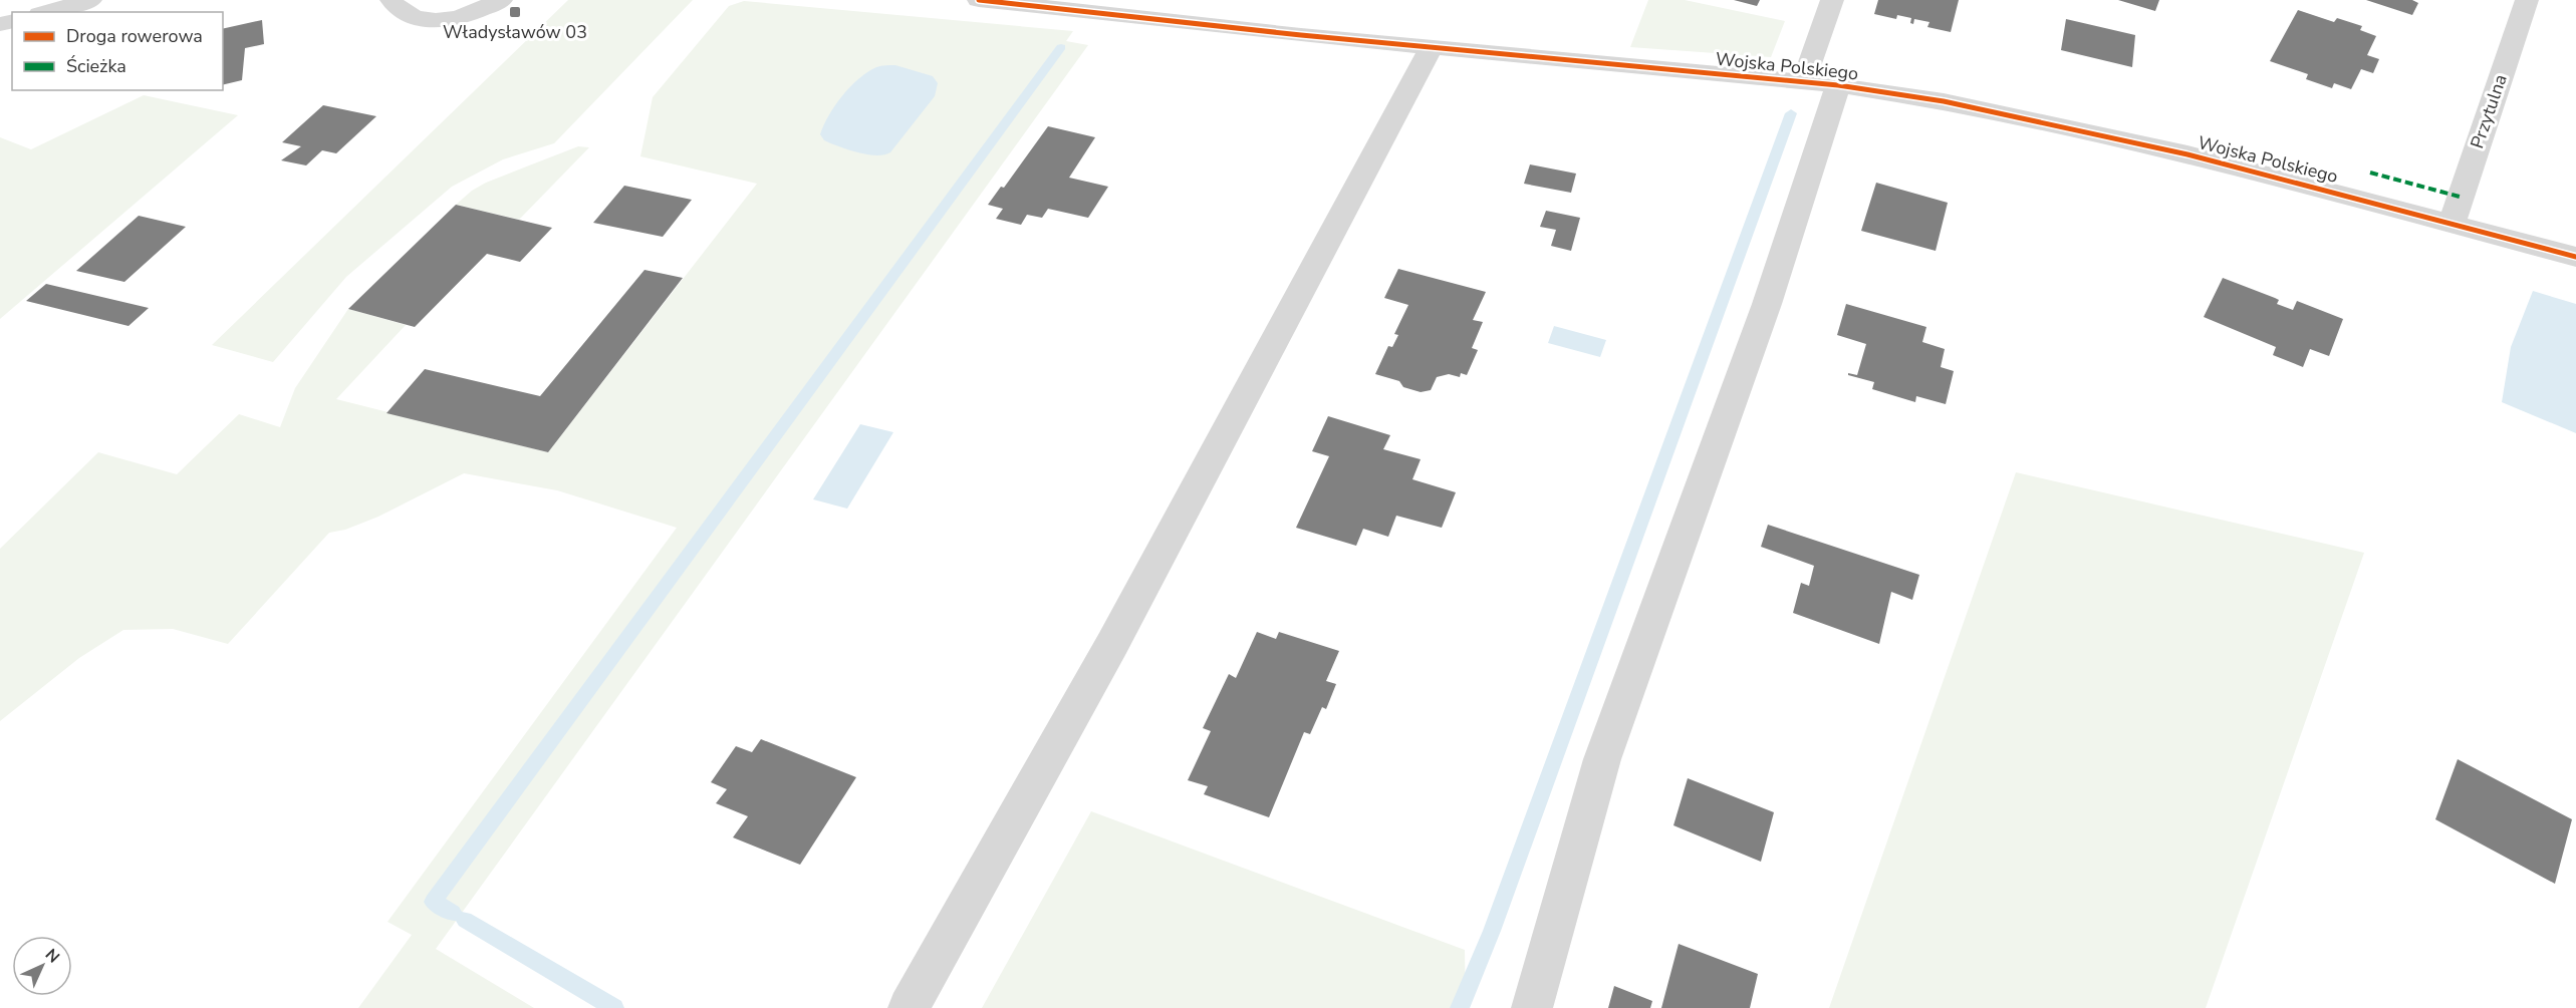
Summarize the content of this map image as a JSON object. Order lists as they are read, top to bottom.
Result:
{
  "streets": {
    "street": ["Wojska Polskiego", "Przytulna"]
  },
  "crossings": [
    ["Wojska Polskiego", "Przytulna"]
  ],
  "places": {
    "transit": ["Władysławów 03"]
  },
  "legend": ["Droga rowerowa", "Ścieżka"],
  "north": "top right"
}
